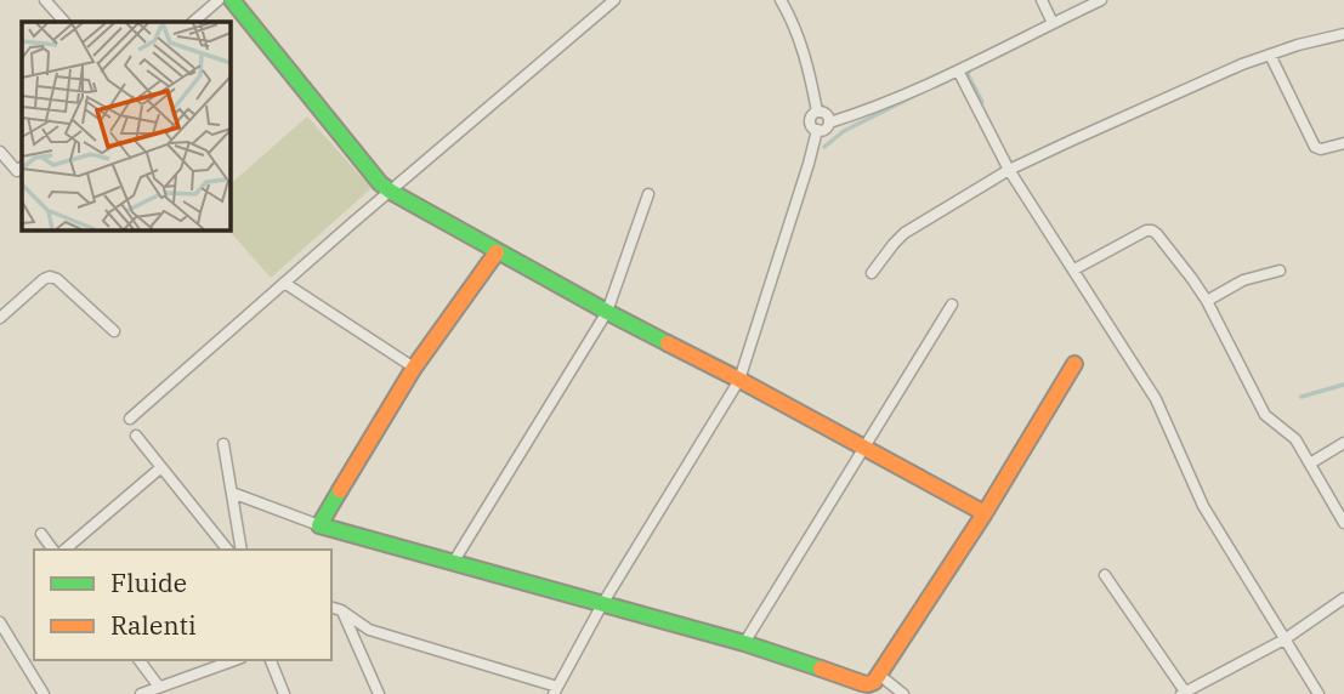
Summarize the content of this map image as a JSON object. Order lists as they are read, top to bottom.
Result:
{
  "legend": ["Fluide", "Ralenti"]
}
